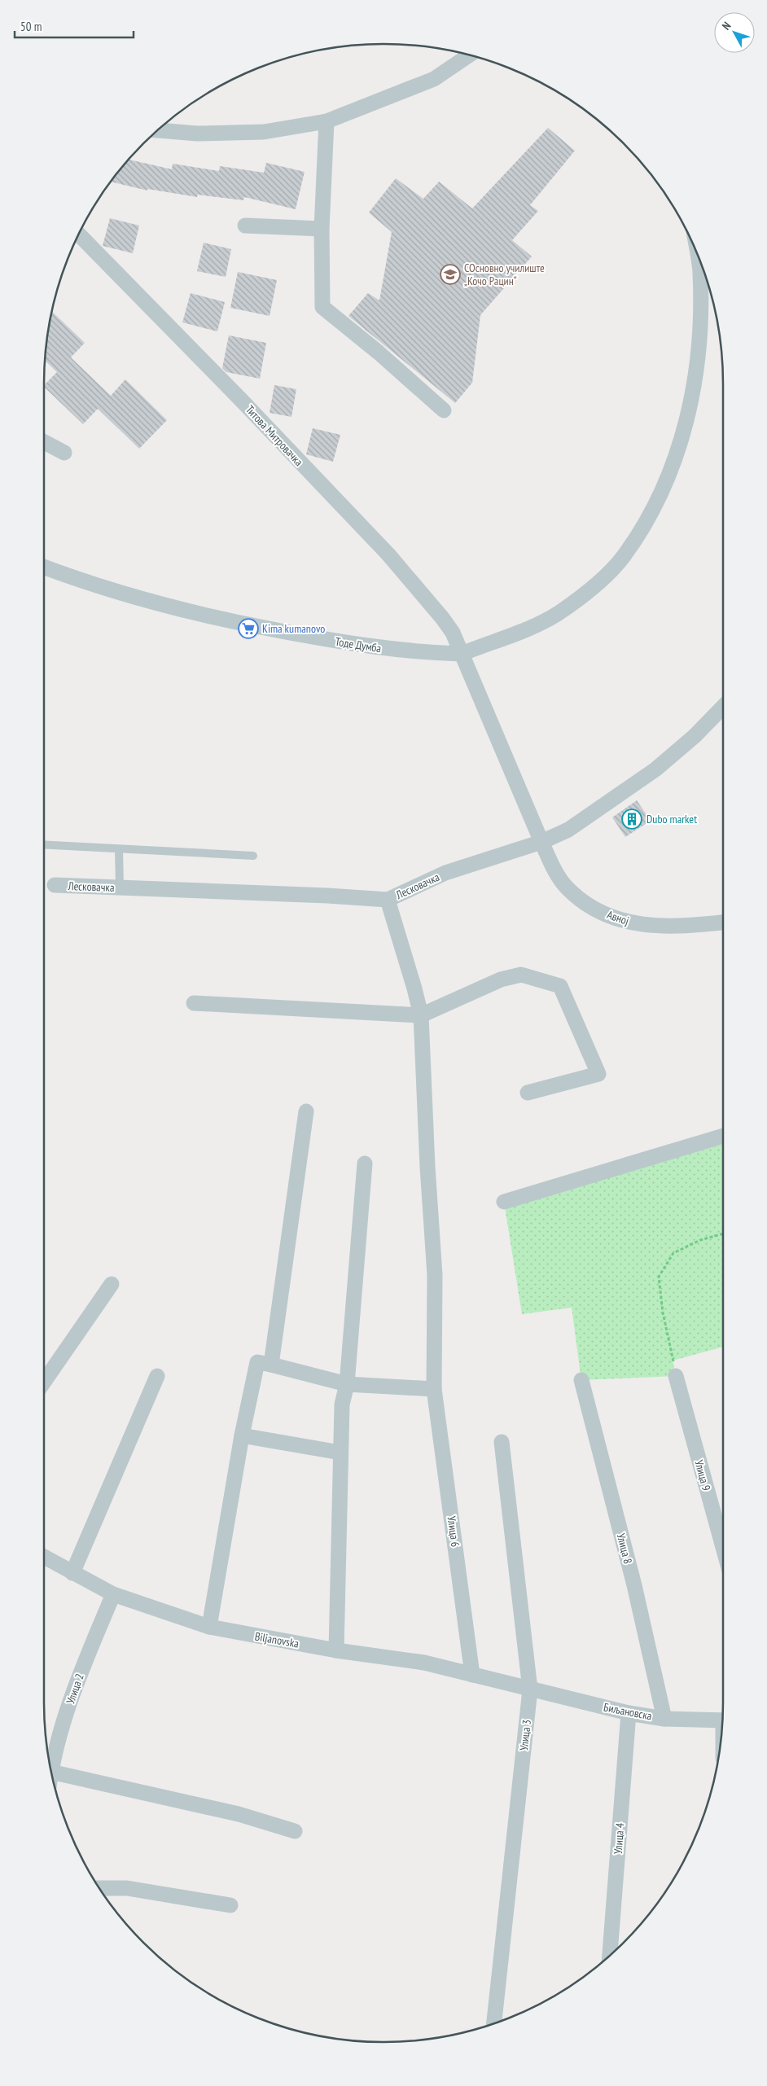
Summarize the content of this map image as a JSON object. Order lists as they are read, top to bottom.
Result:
{
  "streets": {
    "street": [
      "Титова Митровачка",
      "Тоде Думба",
      "Лесковачка",
      "Авној",
      "Улица 9",
      "Улица 6",
      "Улица 8",
      "Biljanovska",
      "Улица 2",
      "Биљановска",
      "Улица 3",
      "Улица 4"
    ]
  },
  "crossings": [
    ["Титова Митровачка", "Тоде Думба"],
    ["Лесковачка", "Авној"],
    ["Лесковачка", "Улица 6"],
    ["Улица 6", "Biljanovska"],
    ["Улица 8", "Биљановска"],
    ["Biljanovska", "Улица 2"],
    ["Biljanovska", "Биљановска"],
    ["Biljanovska", "Улица 3"],
    ["Биљановска", "Улица 3"],
    ["Биљановска", "Улица 4"]
  ],
  "places": {
    "school or university": ["СОсновно училиште „Кочо Рацин“"],
    "supermarket": ["Kima kumanovo"],
    "building": ["Dubo market"]
  },
  "scale_bar": "50 m",
  "north": "top left"
}
